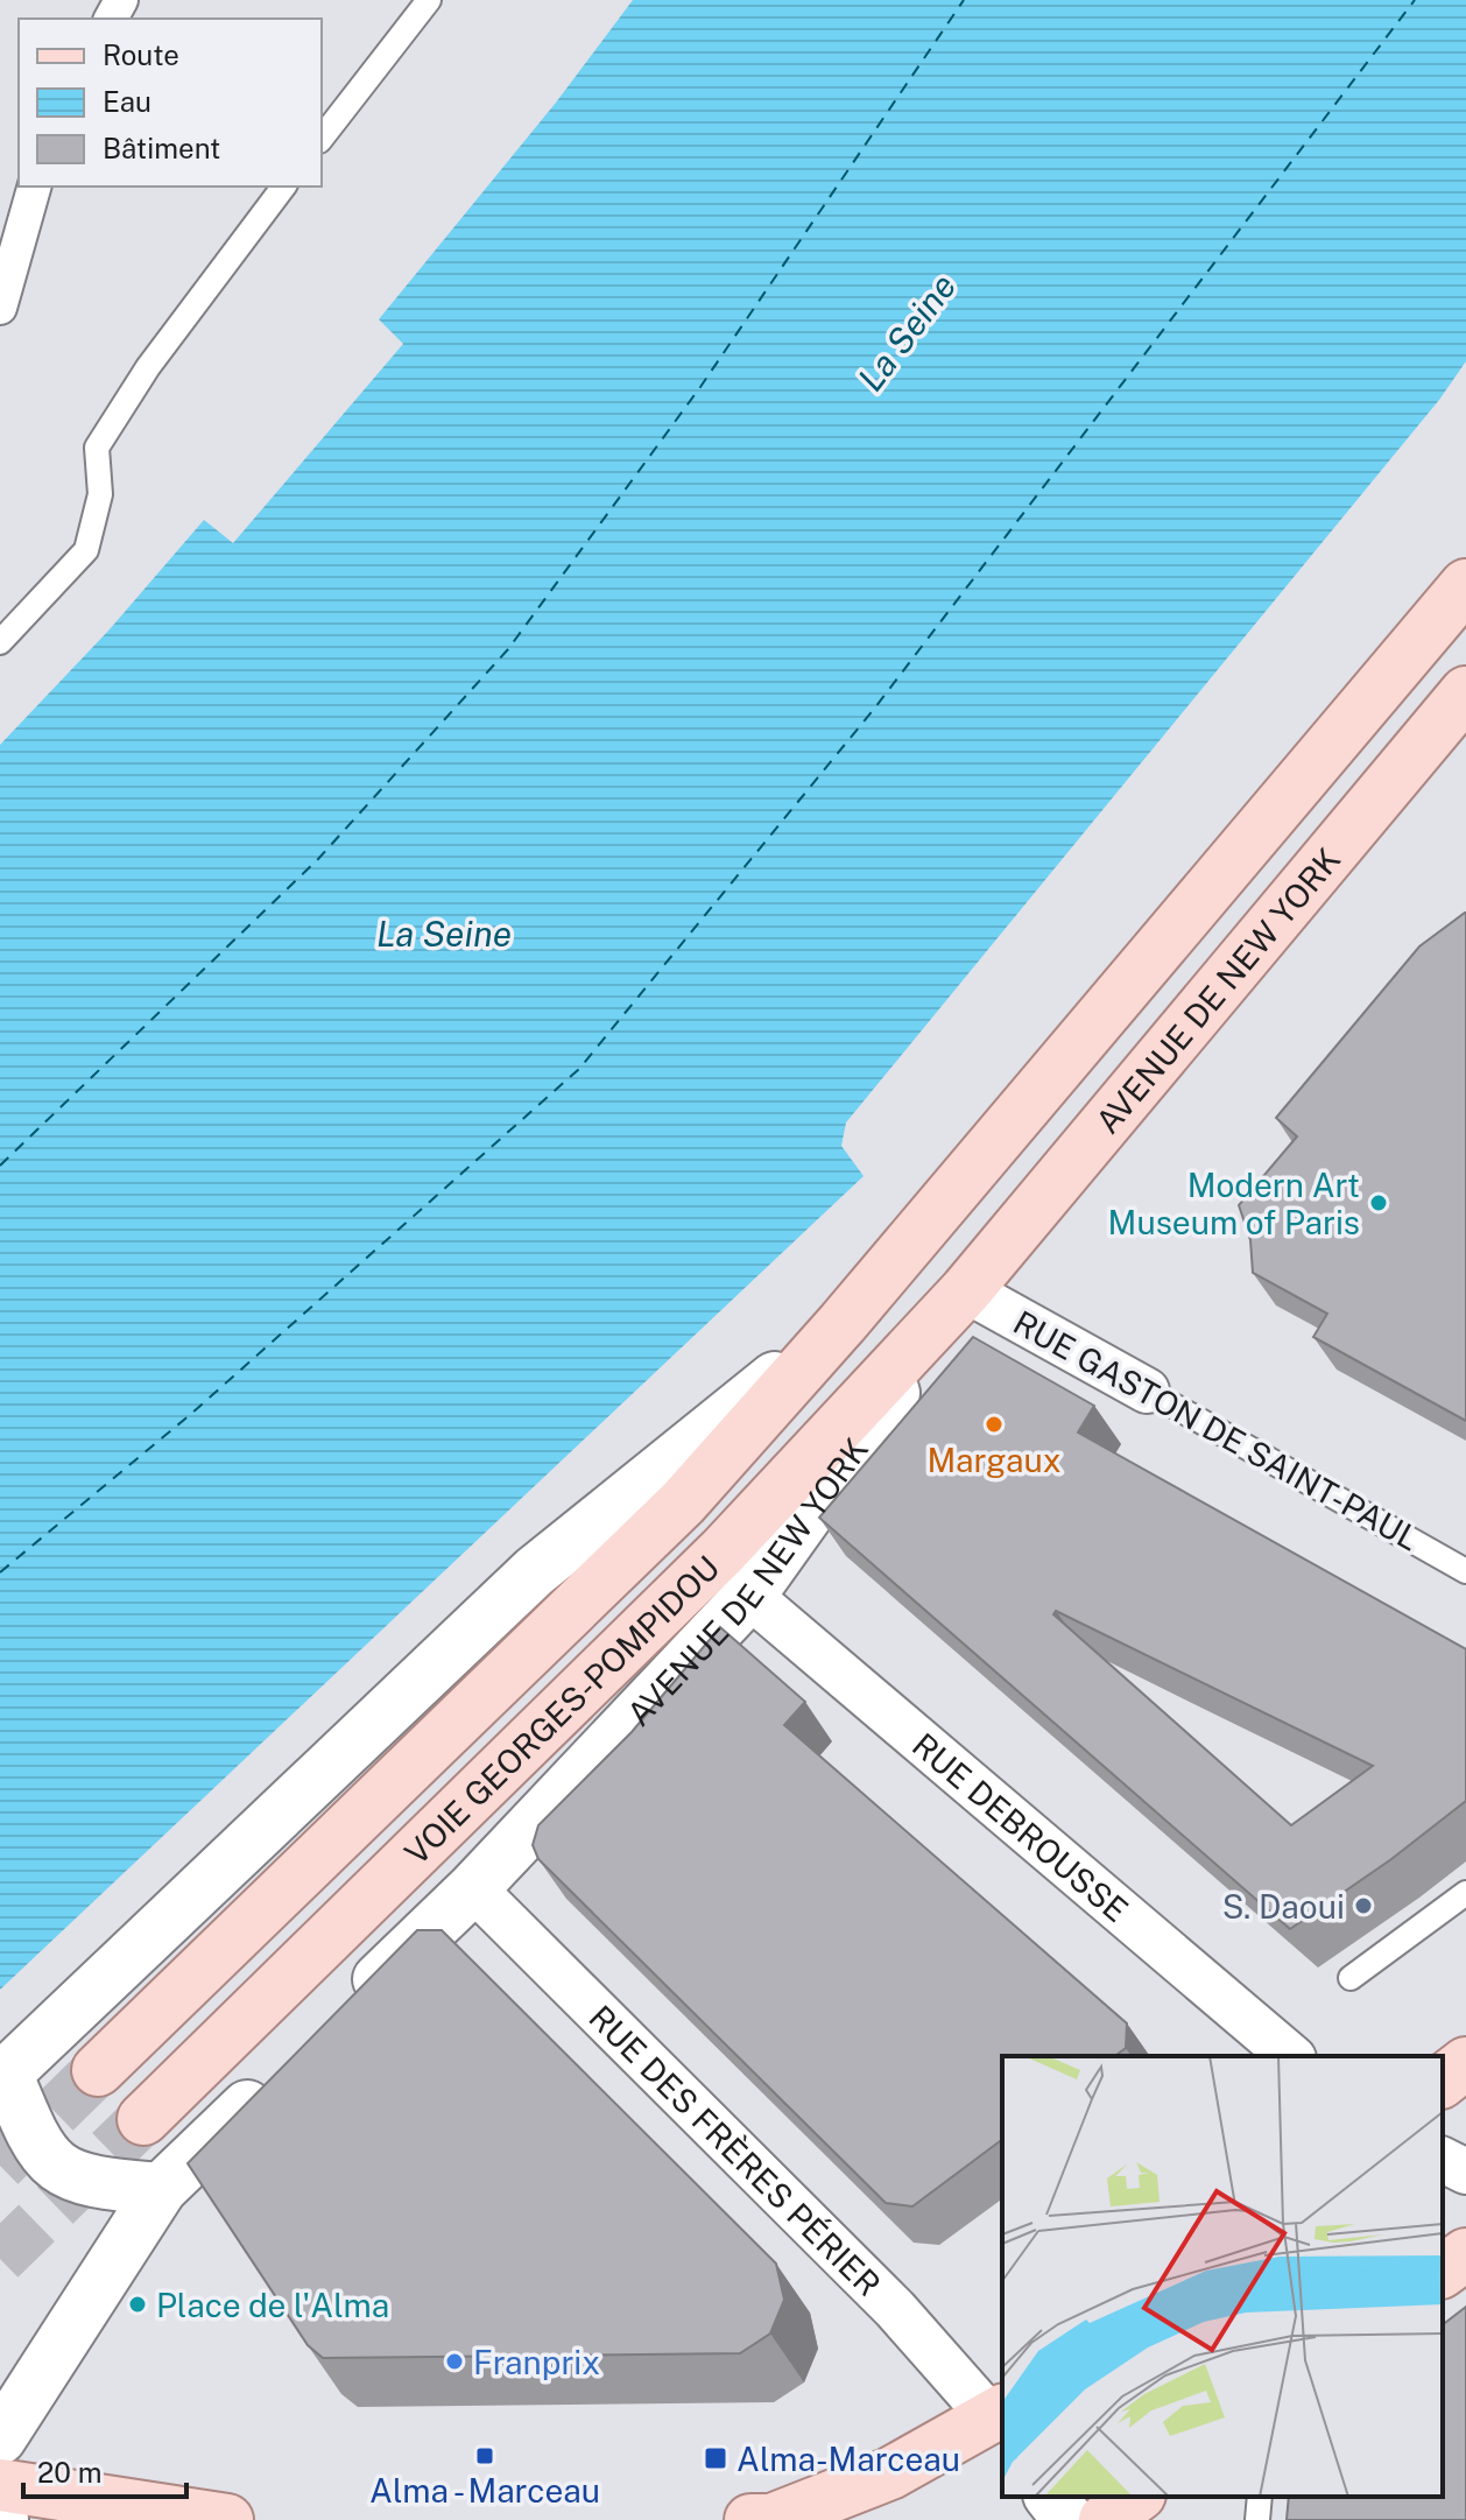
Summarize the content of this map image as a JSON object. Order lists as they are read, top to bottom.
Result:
{
  "streets": {
    "main road": ["AVENUE DE NEW YORK", "VOIE GEORGES-POMPIDOU"],
    "street": ["RUE GASTON DE SAINT-PAUL", "RUE DEBROUSSE", "RUE DES FRÈRES PÉRIER"]
  },
  "crossings": [
    ["AVENUE DE NEW YORK", "RUE GASTON DE SAINT-PAUL"],
    ["AVENUE DE NEW YORK", "VOIE GEORGES-POMPIDOU"],
    ["AVENUE DE NEW YORK", "RUE DEBROUSSE"],
    ["AVENUE DE NEW YORK", "RUE DES FRÈRES PÉRIER"],
    ["RUE GASTON DE SAINT-PAUL", "VOIE GEORGES-POMPIDOU"]
  ],
  "water": ["La Seine"],
  "places": {
    "other": [
      "Modern Art Museum of Paris",
      "Margaux",
      "S. Daoui",
      "Place de l'Alma",
      "Franprix"
    ],
    "transit": ["Alma - Marceau", "Alma-Marceau"]
  },
  "legend": ["Route", "Eau", "Bâtiment"],
  "scale_bar": "20 m"
}
